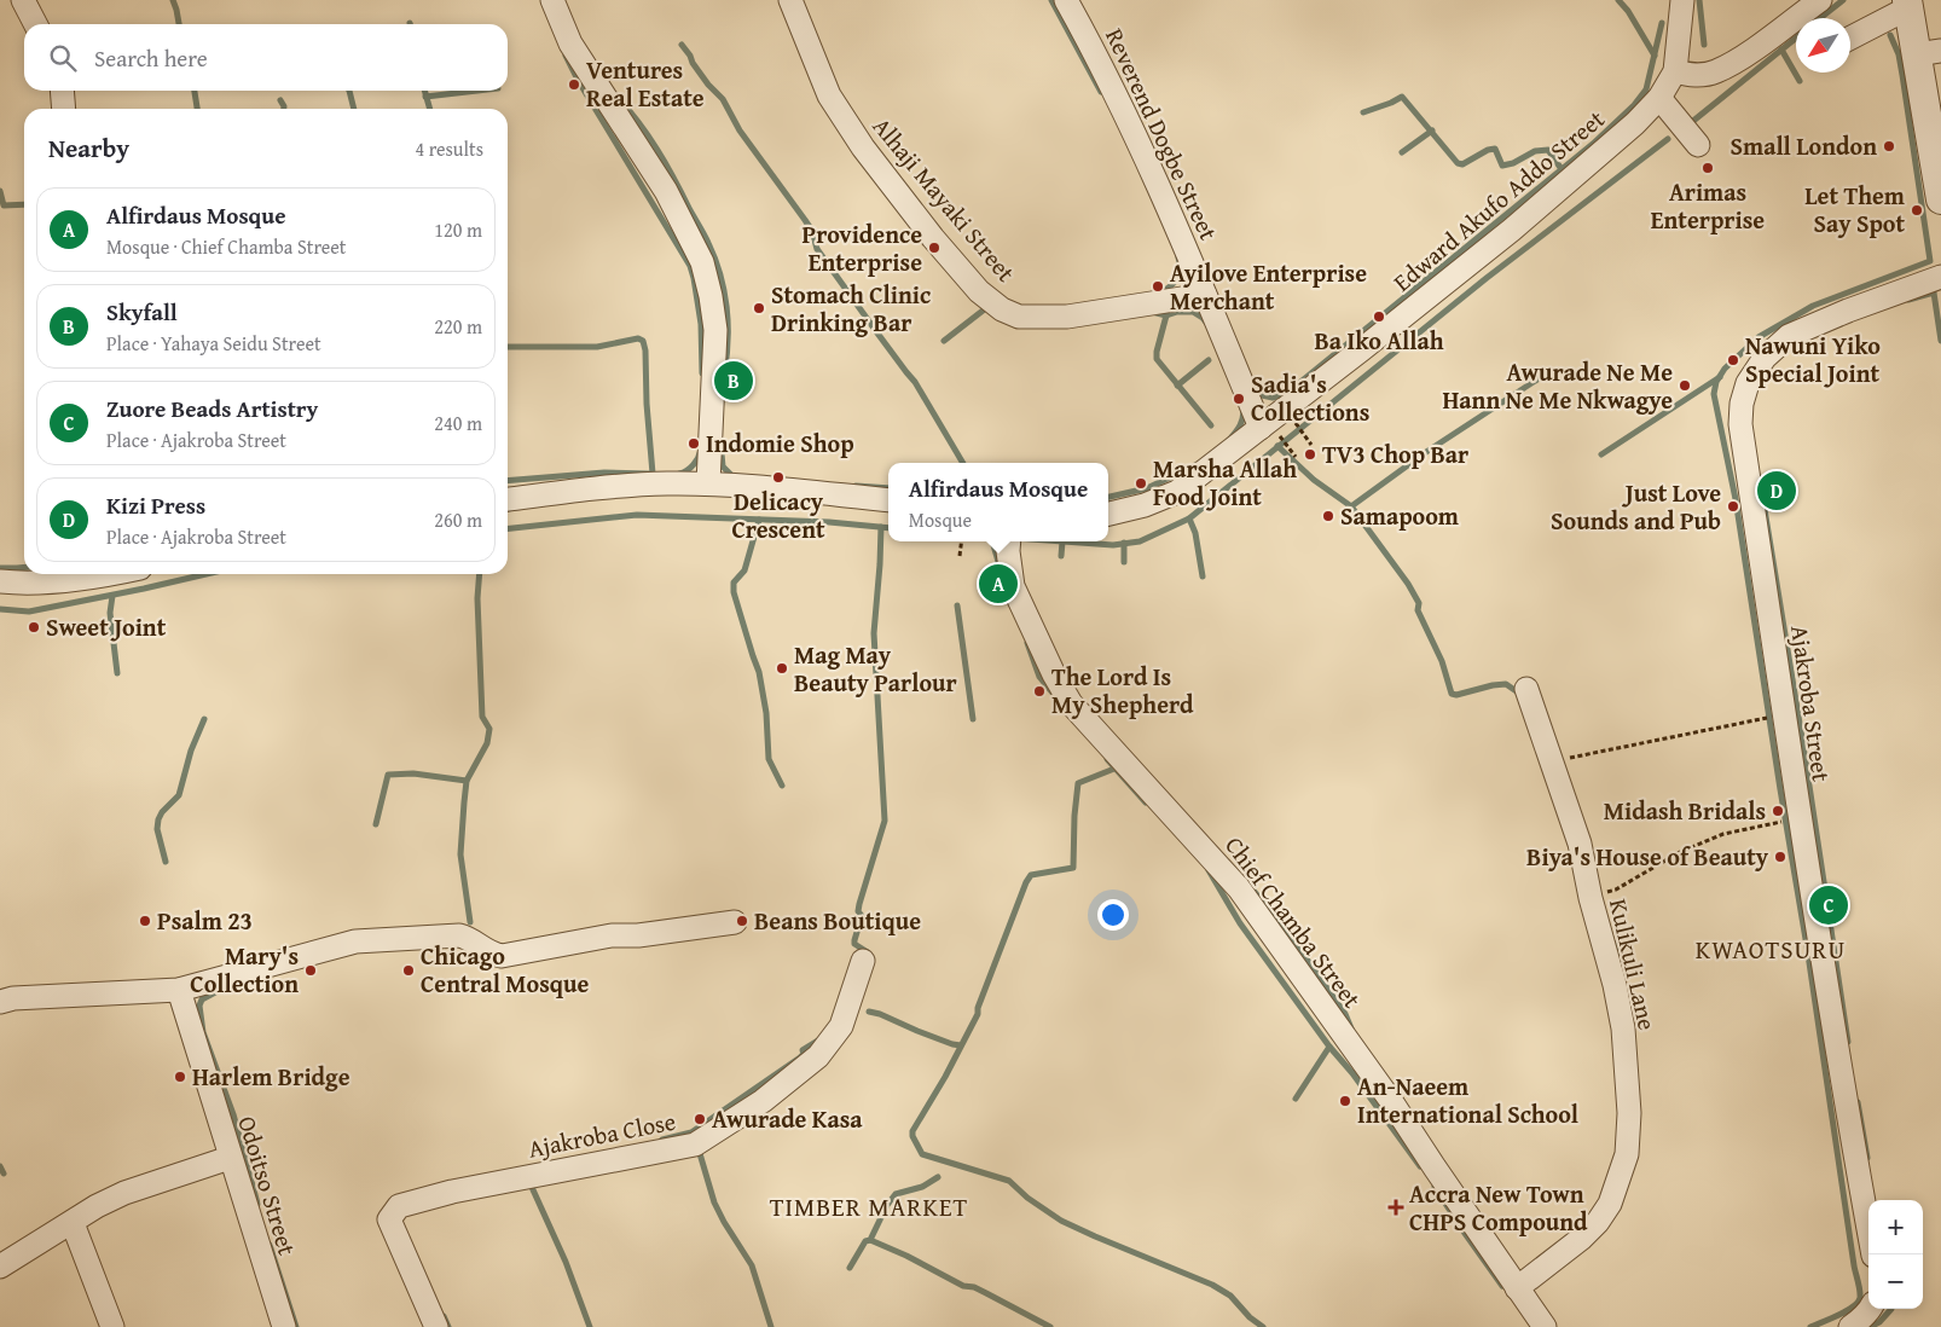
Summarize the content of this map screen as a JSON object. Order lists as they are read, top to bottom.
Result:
{
  "streets": {
    "street": [
      "Reverend Dogbe Street",
      "Alhaji Mayaki Street",
      "Edward Akufo Addo Street",
      "Ajakroba Street",
      "Chief Chamba Street",
      "Kulikuli Lane",
      "Ajakroba Close",
      "Odoitso Street"
    ]
  },
  "crossings": [
    ["Reverend Dogbe Street", "Alhaji Mayaki Street"],
    ["Reverend Dogbe Street", "Edward Akufo Addo Street"],
    ["Chief Chamba Street", "Kulikuli Lane"]
  ],
  "districts": ["KWAOTSURU", "TIMBER MARKET"],
  "places": {
    "other": [
      "Ventures Real Estate",
      "Small London",
      "Arimas Enterprise",
      "Let Them Say Spot",
      "Providence Enterprise",
      "Ayilove Enterprise Merchant",
      "Stomach Clinic Drinking Bar",
      "Ba Iko Allah",
      "Nawuni Yiko Special Joint",
      "Awurade Ne Me Hann Ne Me Nkwagye",
      "Sadia's Collections",
      "Indomie Shop",
      "TV3 Chop Bar",
      "Delicacy Crescent",
      "Marsha Allah Food Joint",
      "Just Love Sounds and Pub",
      "Samapoom",
      "Sweet Joint",
      "Mag May Beauty Parlour",
      "The Lord Is My Shepherd",
      "Midash Bridals",
      "Biya's House of Beauty",
      "Psalm 23",
      "Beans Boutique",
      "Mary's Collection",
      "Chicago Central Mosque",
      "Harlem Bridge",
      "An-Naeem International School",
      "Awurade Kasa"
    ],
    "health": ["Accra New Town CHPS Compound"]
  },
  "north": "bottom left",
  "page": {
    "search": "Search here",
    "heading": ["Nearby", "4 results"],
    "list": [
      {
        "mark": "A",
        "name": "Alfirdaus Mosque",
        "note": "Mosque · Chief Chamba Street",
        "value": "120 m"
      },
      {
        "mark": "B",
        "name": "Skyfall",
        "note": "Place · Yahaya Seidu Street",
        "value": "220 m"
      },
      {
        "mark": "C",
        "name": "Zuore Beads Artistry",
        "note": "Place · Ajakroba Street",
        "value": "240 m"
      },
      {
        "mark": "D",
        "name": "Kizi Press",
        "note": "Place · Ajakroba Street",
        "value": "260 m"
      }
    ],
    "pins": [
      "B",
      "D",
      "A",
      "C"
    ],
    "popup": ["Alfirdaus Mosque", "Mosque"],
    "map_buttons": ["+", "−"]
  }
}
